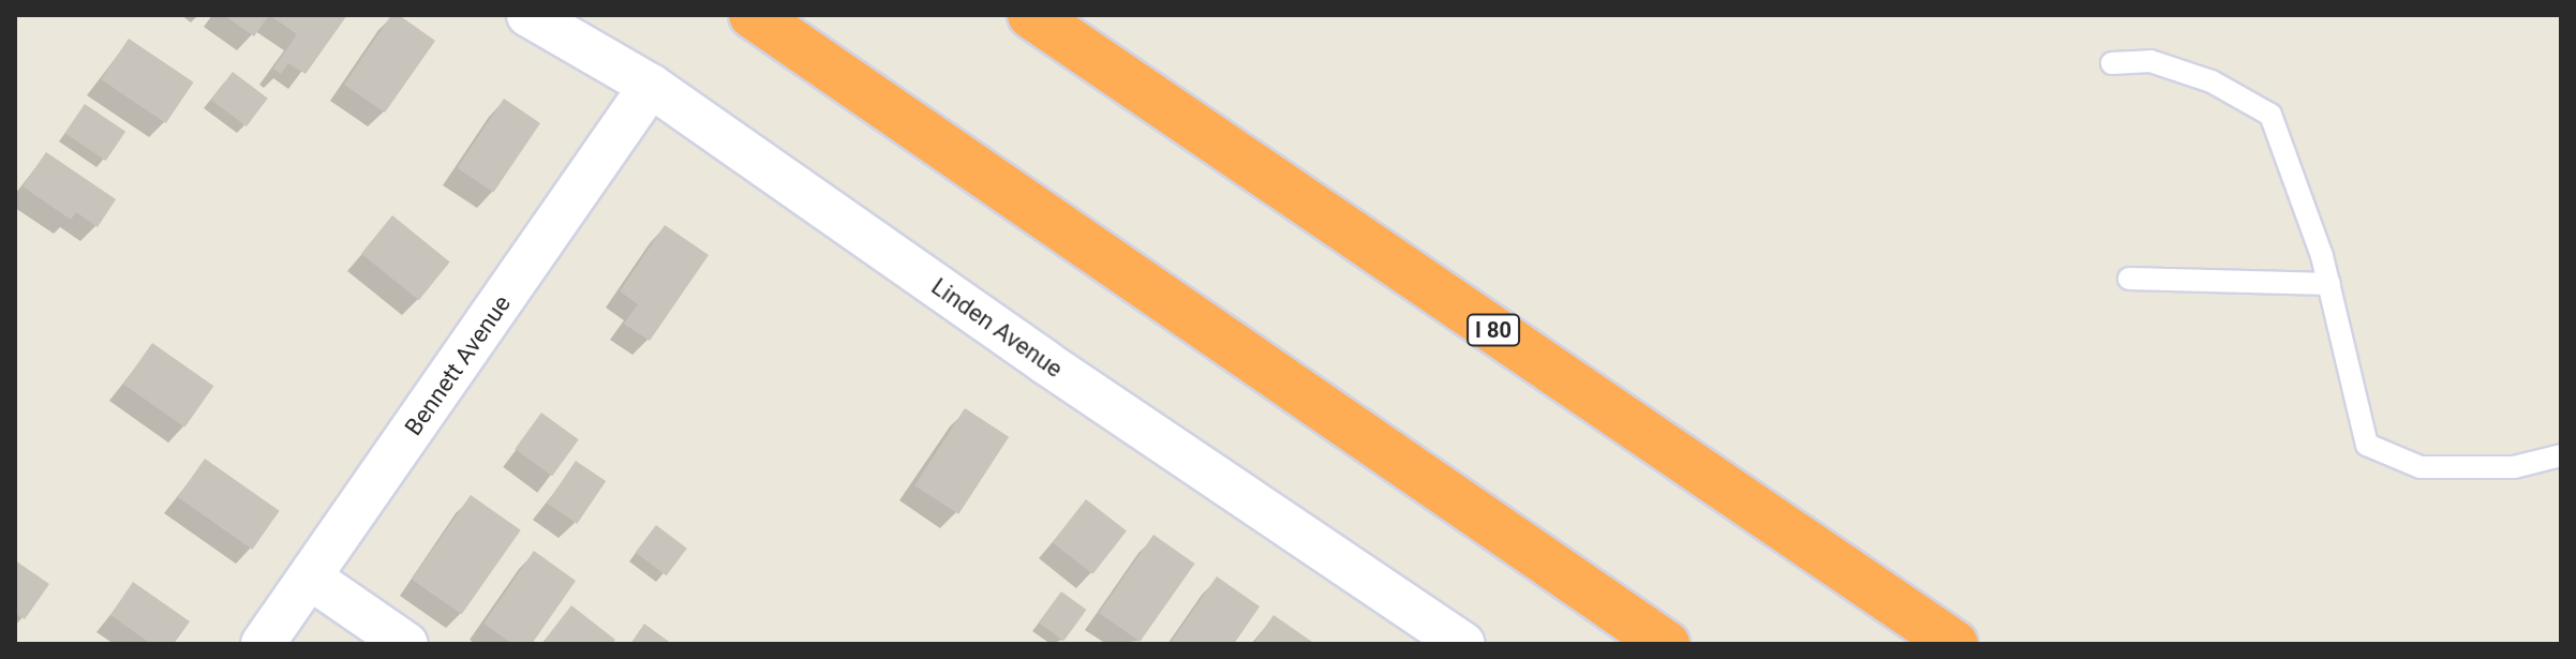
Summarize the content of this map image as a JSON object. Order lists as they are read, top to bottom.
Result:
{
  "streets": {
    "highway": ["I 80"],
    "street": ["Linden Avenue", "Bennett Avenue"]
  },
  "crossings": [
    ["Linden Avenue", "Bennett Avenue"]
  ]
}
